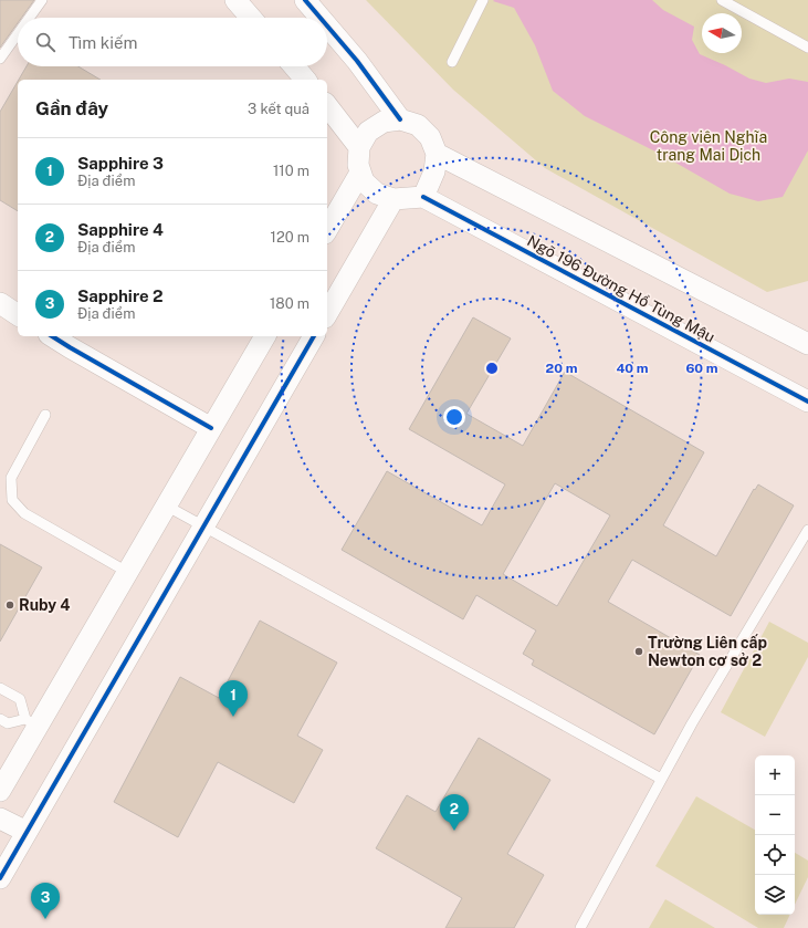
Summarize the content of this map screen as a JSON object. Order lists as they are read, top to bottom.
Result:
{
  "streets": {
    "street": ["Ngõ 196 Đường Hồ Tùng Mậu"]
  },
  "parks": ["Công viên Nghĩa trang Mai Dịch"],
  "places": ["Ruby 4", "Trường Liên cấp Newton cơ sở 2"],
  "north": "left",
  "page": {
    "search": "Tìm kiếm",
    "heading": ["Gần đây", "3 kết quả"],
    "list": [
      {
        "mark": "1",
        "name": "Sapphire 3",
        "note": "Địa điểm",
        "value": "110 m"
      },
      {
        "mark": "2",
        "name": "Sapphire 4",
        "note": "Địa điểm",
        "value": "120 m"
      },
      {
        "mark": "3",
        "name": "Sapphire 2",
        "note": "Địa điểm",
        "value": "180 m"
      }
    ],
    "pins": ["1", "2", "3"],
    "map_buttons": ["+", "−"]
  },
  "rings": ["20 m", "40 m", "60 m"]
}
